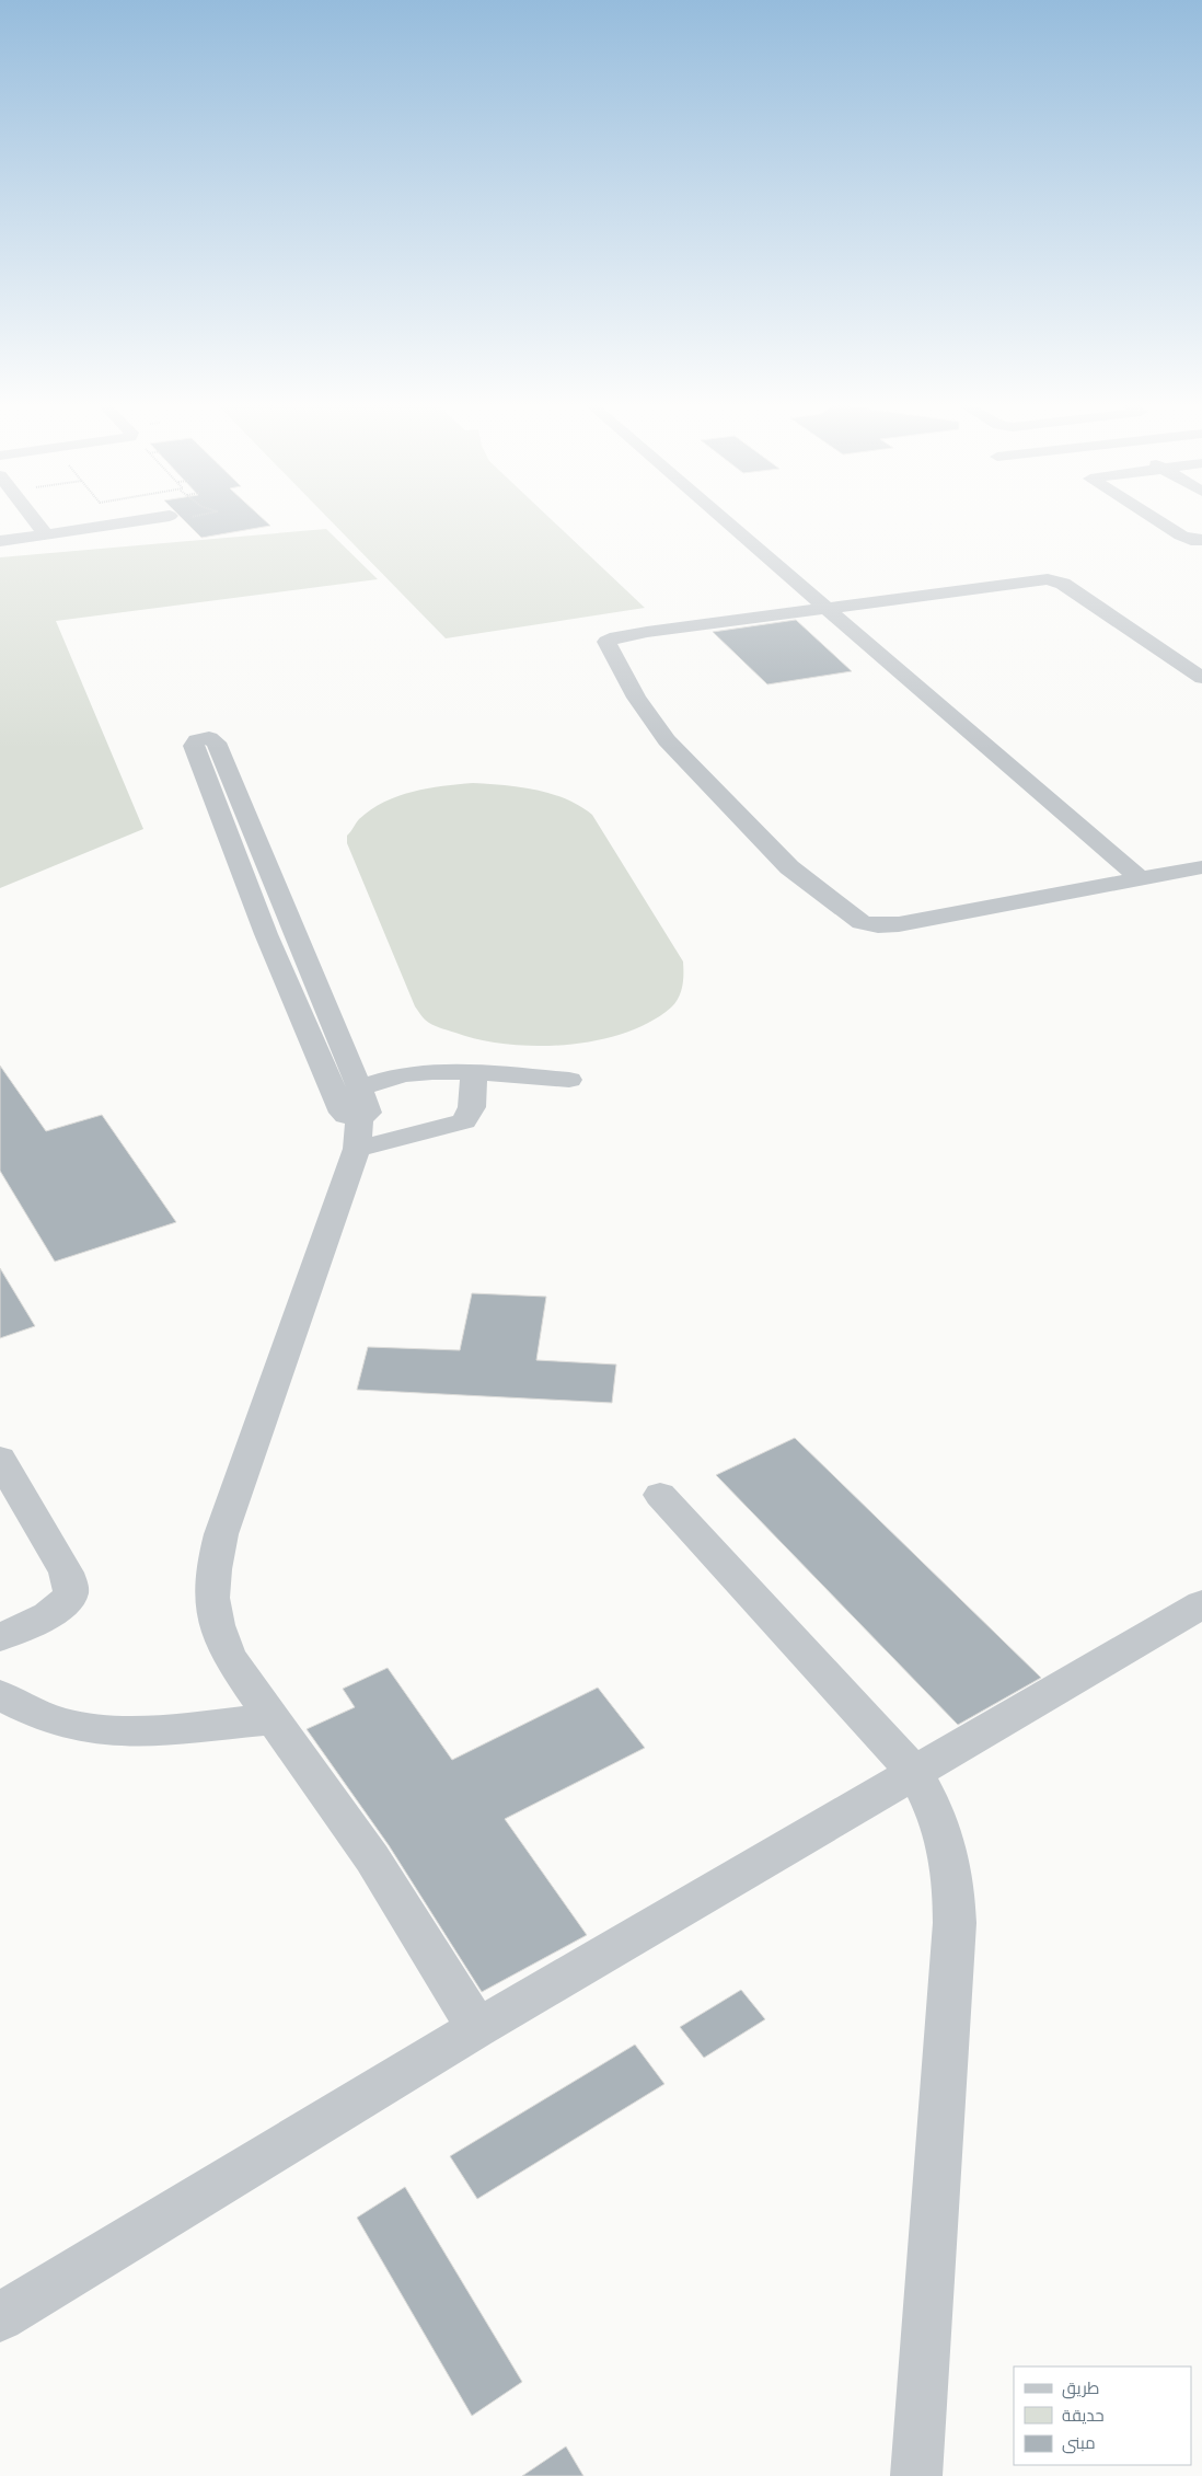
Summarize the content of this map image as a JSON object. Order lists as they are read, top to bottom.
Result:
{
  "legend": ["طريق", "حديقة", "مبنى"]
}
